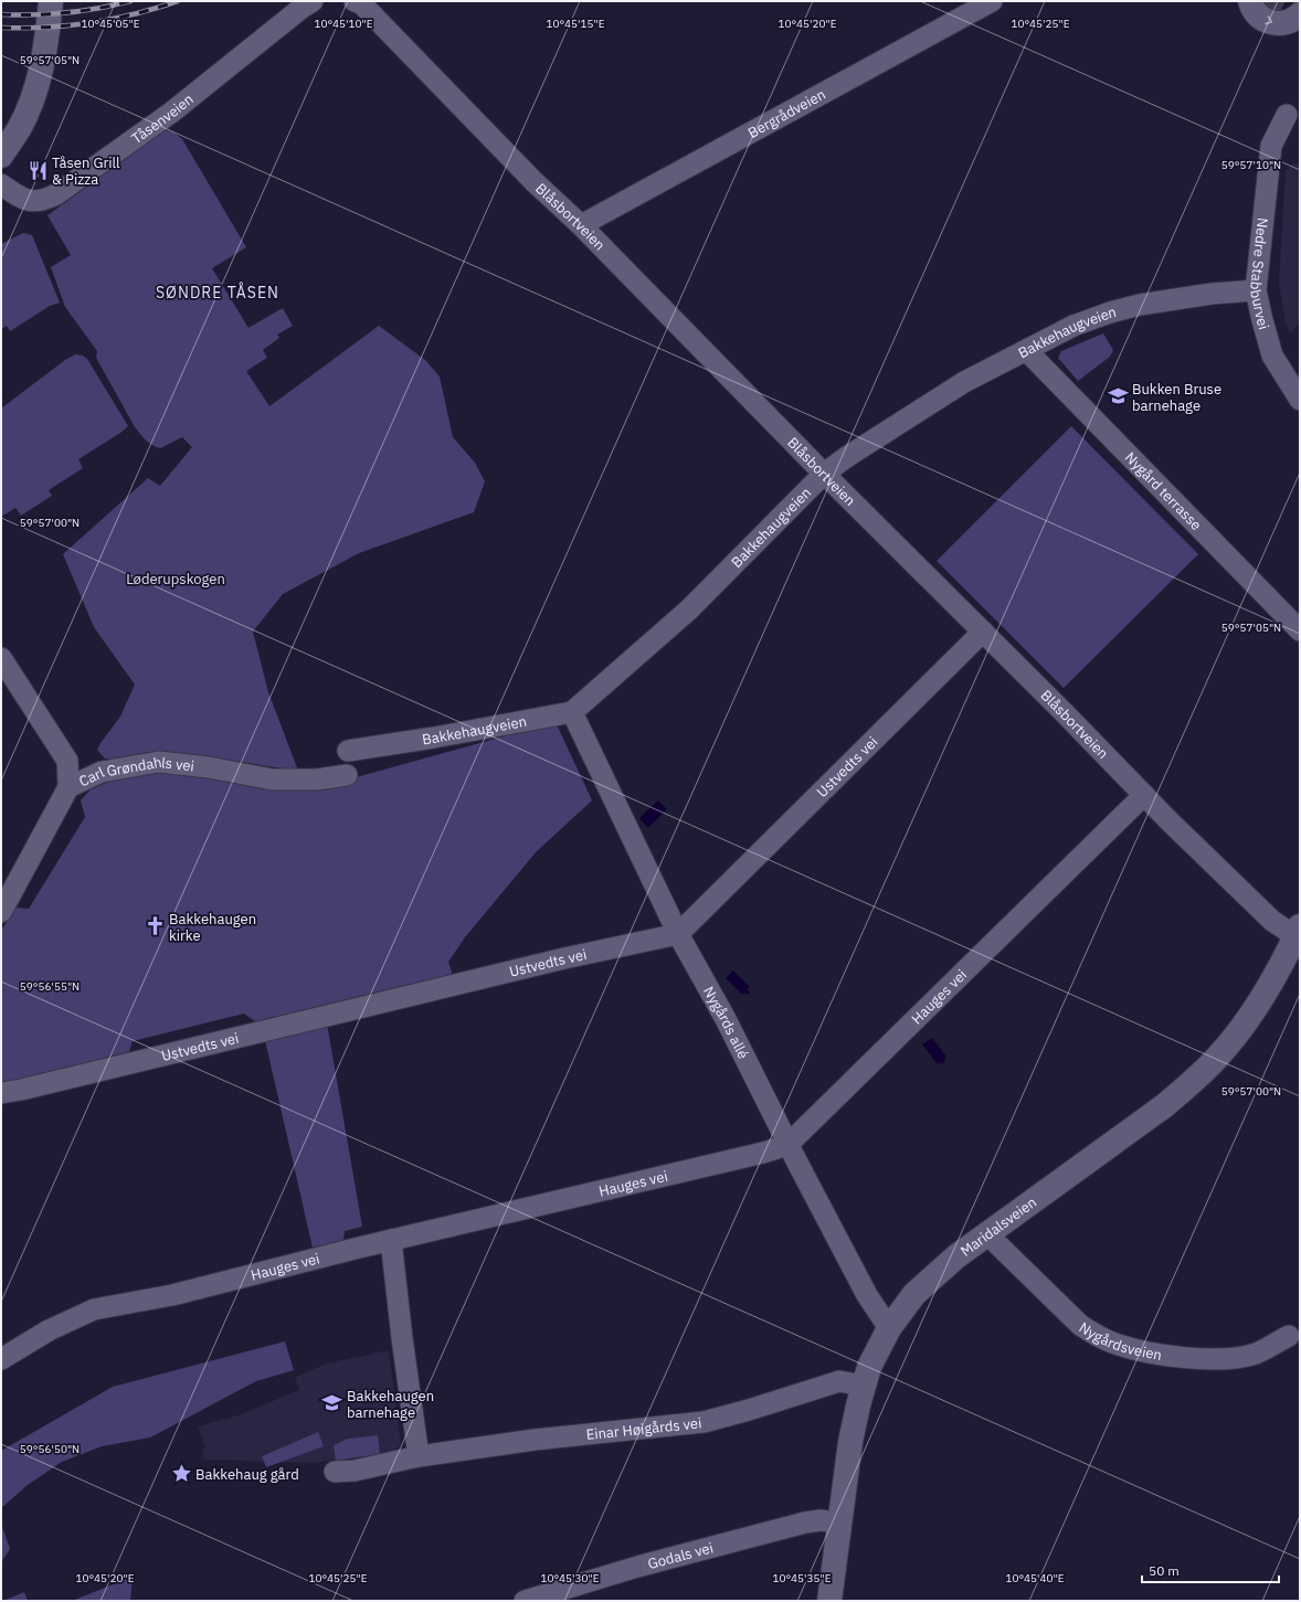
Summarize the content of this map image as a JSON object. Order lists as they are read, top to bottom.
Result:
{
  "streets": {
    "main road": ["Maridalsveien"],
    "street": [
      "Bergrådveien",
      "Tåsenveien",
      "Blåsbortveien",
      "Nedre Stabburvei",
      "Bakkehaugveien",
      "Nygård terrasse",
      "Ustvedts vei",
      "Carl Grøndahls vei",
      "Hauges vei",
      "Nygårds allé",
      "Nygårdsveien",
      "Einar Høigårds vei",
      "Godals vei"
    ]
  },
  "crossings": [
    ["Bergrådveien", "Blåsbortveien"],
    ["Blåsbortveien", "Bakkehaugveien"],
    ["Blåsbortveien", "Ustvedts vei"],
    ["Blåsbortveien", "Hauges vei"],
    ["Blåsbortveien", "Maridalsveien"],
    ["Nedre Stabburvei", "Bakkehaugveien"],
    ["Bakkehaugveien", "Nygård terrasse"],
    ["Bakkehaugveien", "Nygårds allé"],
    ["Ustvedts vei", "Nygårds allé"],
    ["Hauges vei", "Nygårds allé"],
    ["Nygårds allé", "Maridalsveien"],
    ["Maridalsveien", "Nygårdsveien"],
    ["Maridalsveien", "Einar Høigårds vei"],
    ["Maridalsveien", "Godals vei"]
  ],
  "districts": ["SØNDRE TÅSEN"],
  "parks": ["Løderupskogen"],
  "places": {
    "restaurant": ["Tåsen Grill & Pizza"],
    "school or university": ["Bukken Bruse barnehage", "Bakkehaugen barnehage"],
    "church": ["Bakkehaugen kirke"],
    "place": ["Bakkehaug gård"]
  },
  "scale_bar": "50 m",
  "coordinates": [
    "10°45'05\"E",
    "10°45'10\"E",
    "10°45'15\"E",
    "10°45'20\"E",
    "10°45'25\"E",
    "59°57'05\"N",
    "59°57'10\"N",
    "59°57'00\"N",
    "59°56'55\"N",
    "59°56'50\"N",
    "10°45'30\"E",
    "10°45'35\"E",
    "10°45'40\"E"
  ]
}
